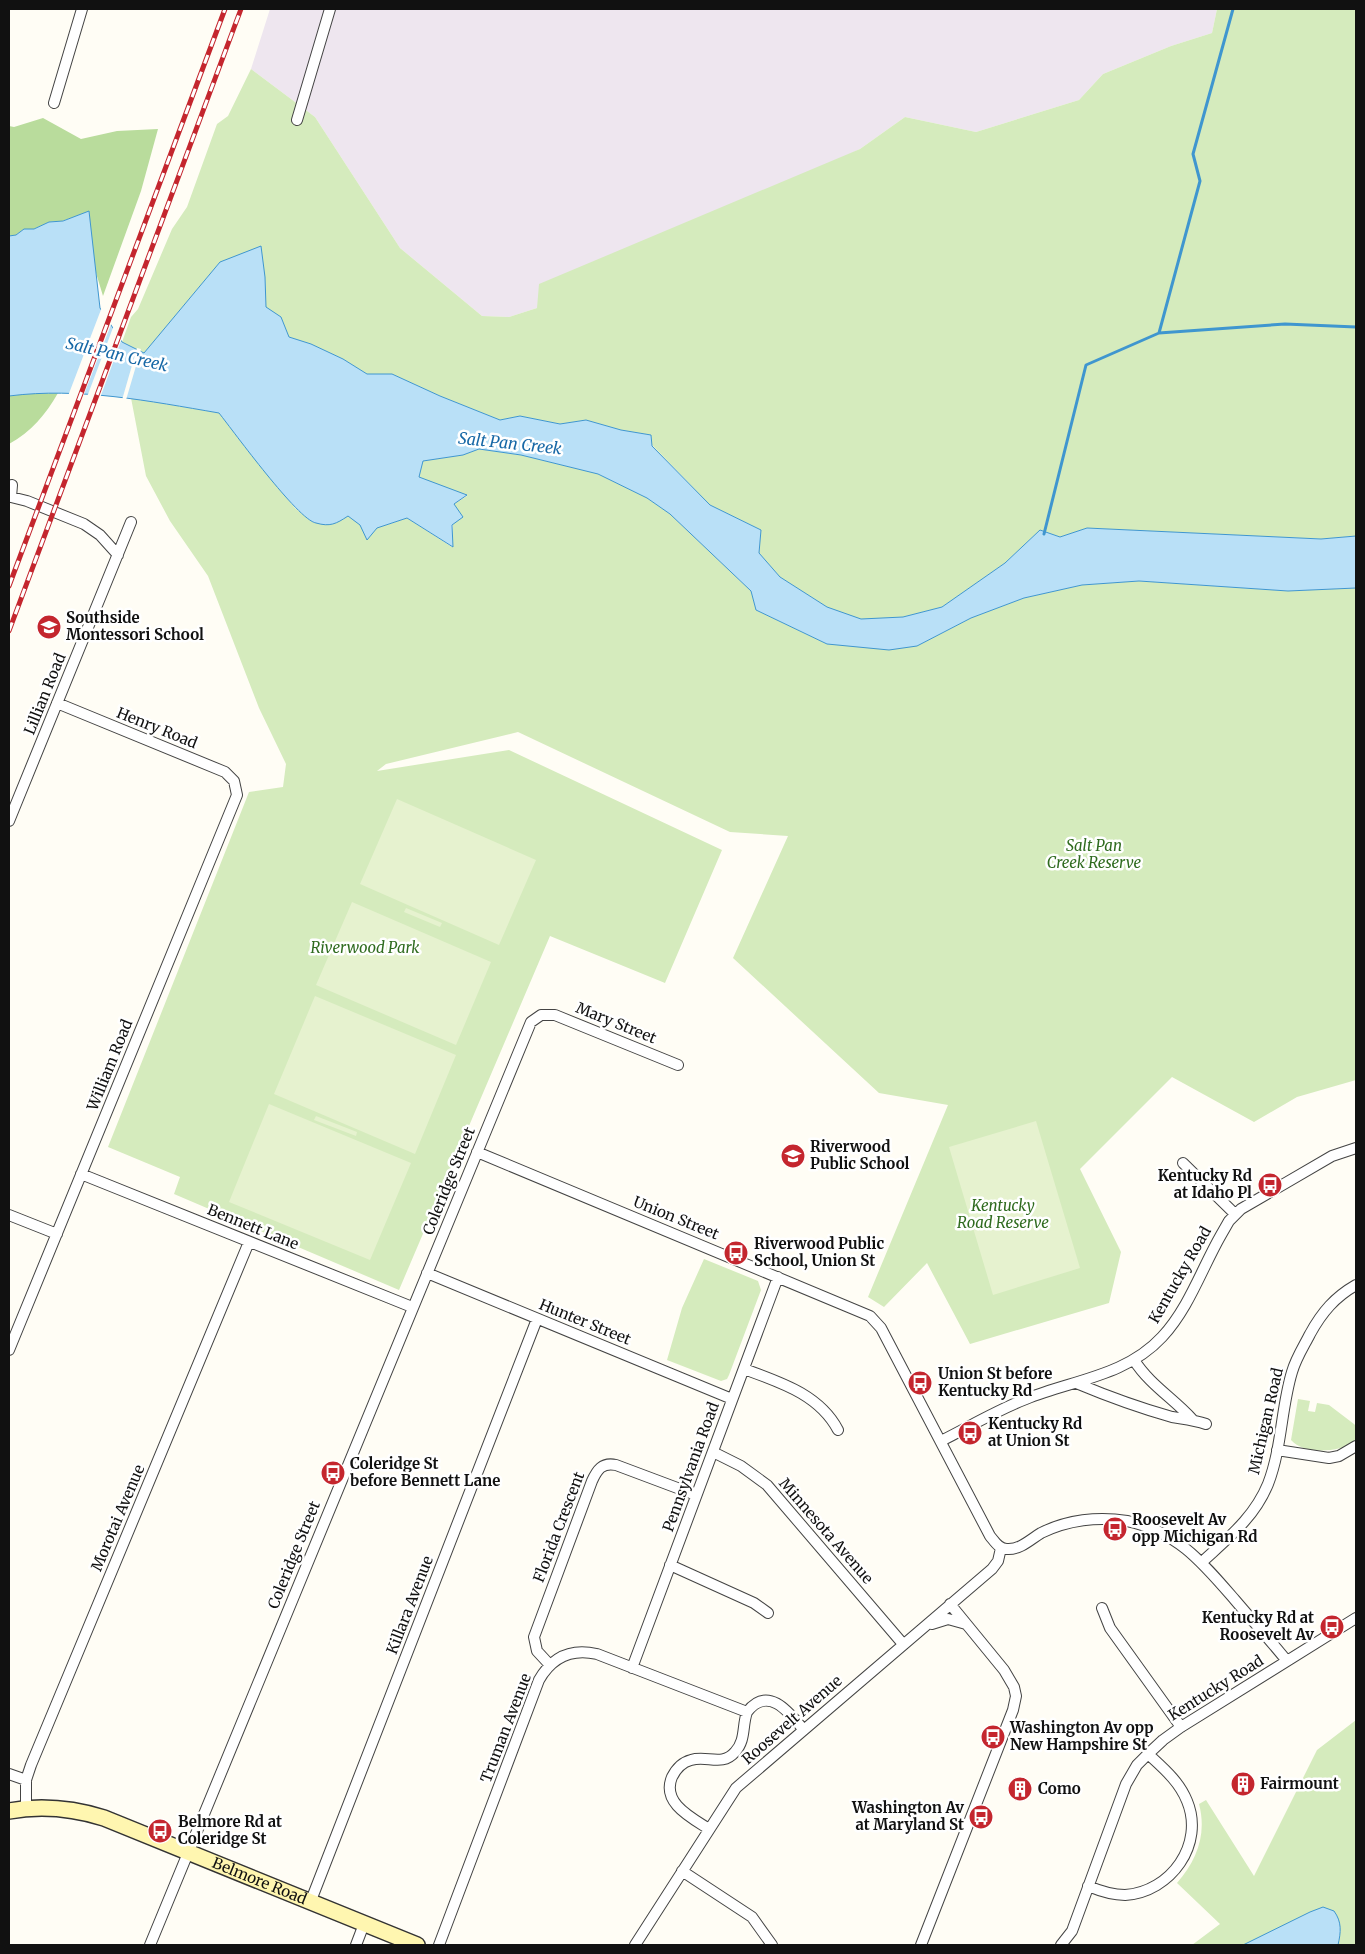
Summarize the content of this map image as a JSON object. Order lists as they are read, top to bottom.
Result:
{
  "streets": {
    "main road": ["Belmore Road"],
    "street": [
      "Lillian Road",
      "Henry Road",
      "Mary Street",
      "William Road",
      "Coleridge Street",
      "Union Street",
      "Bennett Lane",
      "Kentucky Road",
      "Hunter Street",
      "Michigan Road",
      "Pennsylvania Road",
      "Morotai Avenue",
      "Florida Crescent",
      "Minnesota Avenue",
      "Killara Avenue",
      "Roosevelt Avenue",
      "Truman Avenue"
    ]
  },
  "crossings": [
    ["Lillian Road", "Henry Road"],
    ["Henry Road", "William Road"],
    ["Mary Street", "Coleridge Street"],
    ["William Road", "Bennett Lane"],
    ["Coleridge Street", "Union Street"],
    ["Coleridge Street", "Bennett Lane"],
    ["Coleridge Street", "Hunter Street"],
    ["Coleridge Street", "Belmore Road"],
    ["Union Street", "Kentucky Road"],
    ["Union Street", "Pennsylvania Road"],
    ["Union Street", "Roosevelt Avenue"],
    ["Bennett Lane", "Morotai Avenue"],
    ["Hunter Street", "Pennsylvania Road"],
    ["Hunter Street", "Killara Avenue"],
    ["Pennsylvania Road", "Florida Crescent"],
    ["Pennsylvania Road", "Minnesota Avenue"],
    ["Pennsylvania Road", "Truman Avenue"],
    ["Morotai Avenue", "Belmore Road"],
    ["Florida Crescent", "Truman Avenue"],
    ["Minnesota Avenue", "Roosevelt Avenue"],
    ["Killara Avenue", "Belmore Road"]
  ],
  "water": ["Salt Pan Creek"],
  "parks": ["Salt Pan Creek Reserve", "Riverwood Park", "Kentucky Road Reserve"],
  "places": {
    "school or university": ["Southside Montessori School", "Riverwood Public School"],
    "bus stop": [
      "Kentucky Rd at Idaho Pl",
      "Riverwood Public School, Union St",
      "Union St before Kentucky Rd",
      "Kentucky Rd at Union St",
      "Coleridge St before Bennett Lane",
      "Roosevelt Av opp Michigan Rd",
      "Kentucky Rd at Roosevelt Av",
      "Washington Av opp New Hampshire St",
      "Washington Av at Maryland St",
      "Belmore Rd at Coleridge St"
    ],
    "building": ["Fairmount", "Como"]
  }
}
